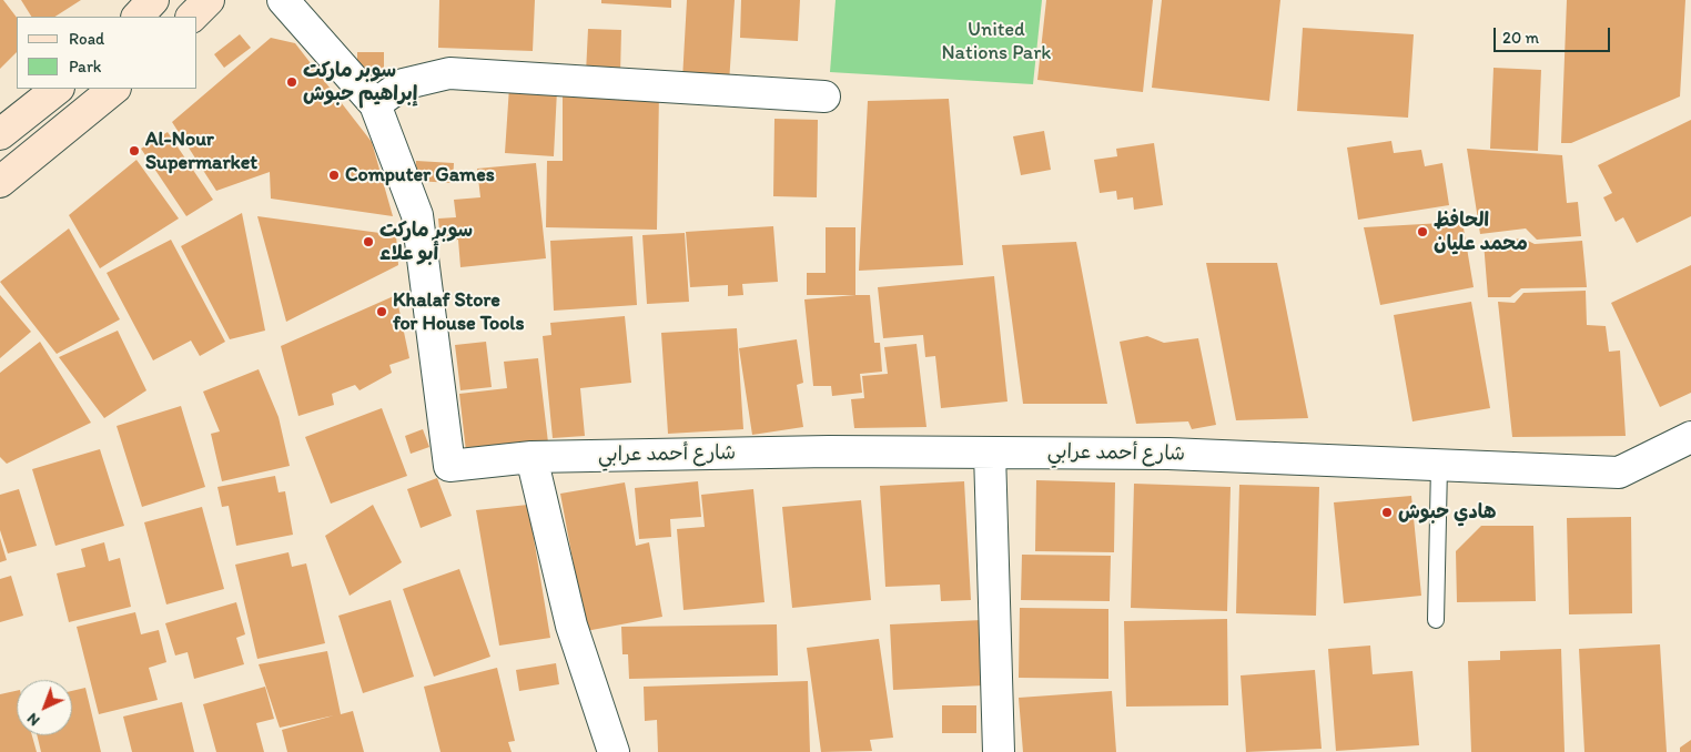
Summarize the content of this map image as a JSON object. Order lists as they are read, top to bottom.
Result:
{
  "streets": {
    "street": ["شارع أحمد عرابي"]
  },
  "parks": ["United Nations Park"],
  "places": [
    "سوبر ماركت إبراهيم حبوش",
    "Al-Nour Supermarket",
    "Computer Games",
    "الحافظ محمد عليان",
    "سوبر ماركت أبو علاء",
    "Khalaf Store for House Tools",
    "هادي حبوش"
  ],
  "legend": ["Road", "Park"],
  "scale_bar": "20 m",
  "north": "bottom left"
}
